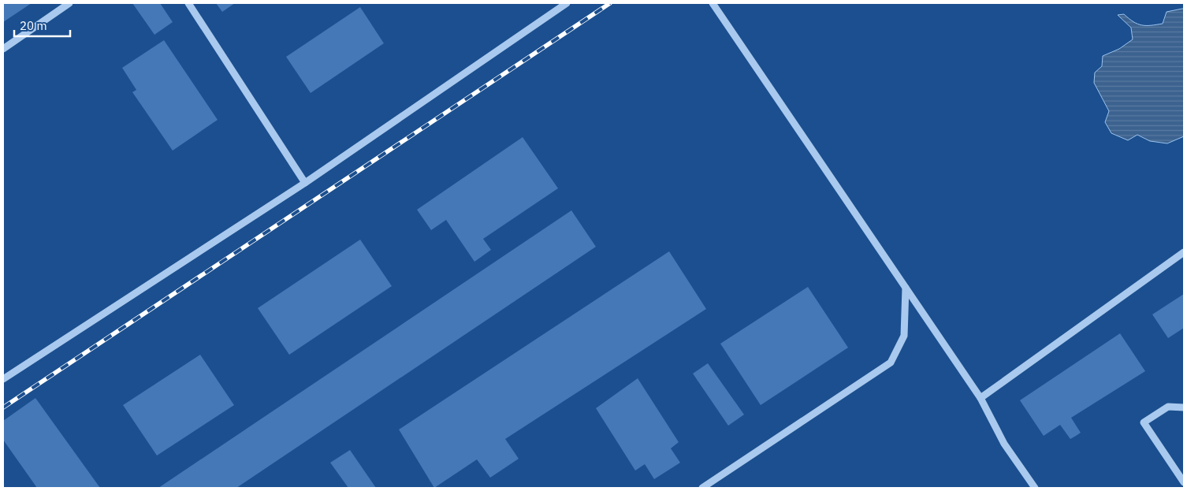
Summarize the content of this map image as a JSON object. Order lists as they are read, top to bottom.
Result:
{
  "scale_bar": "20 m"
}
